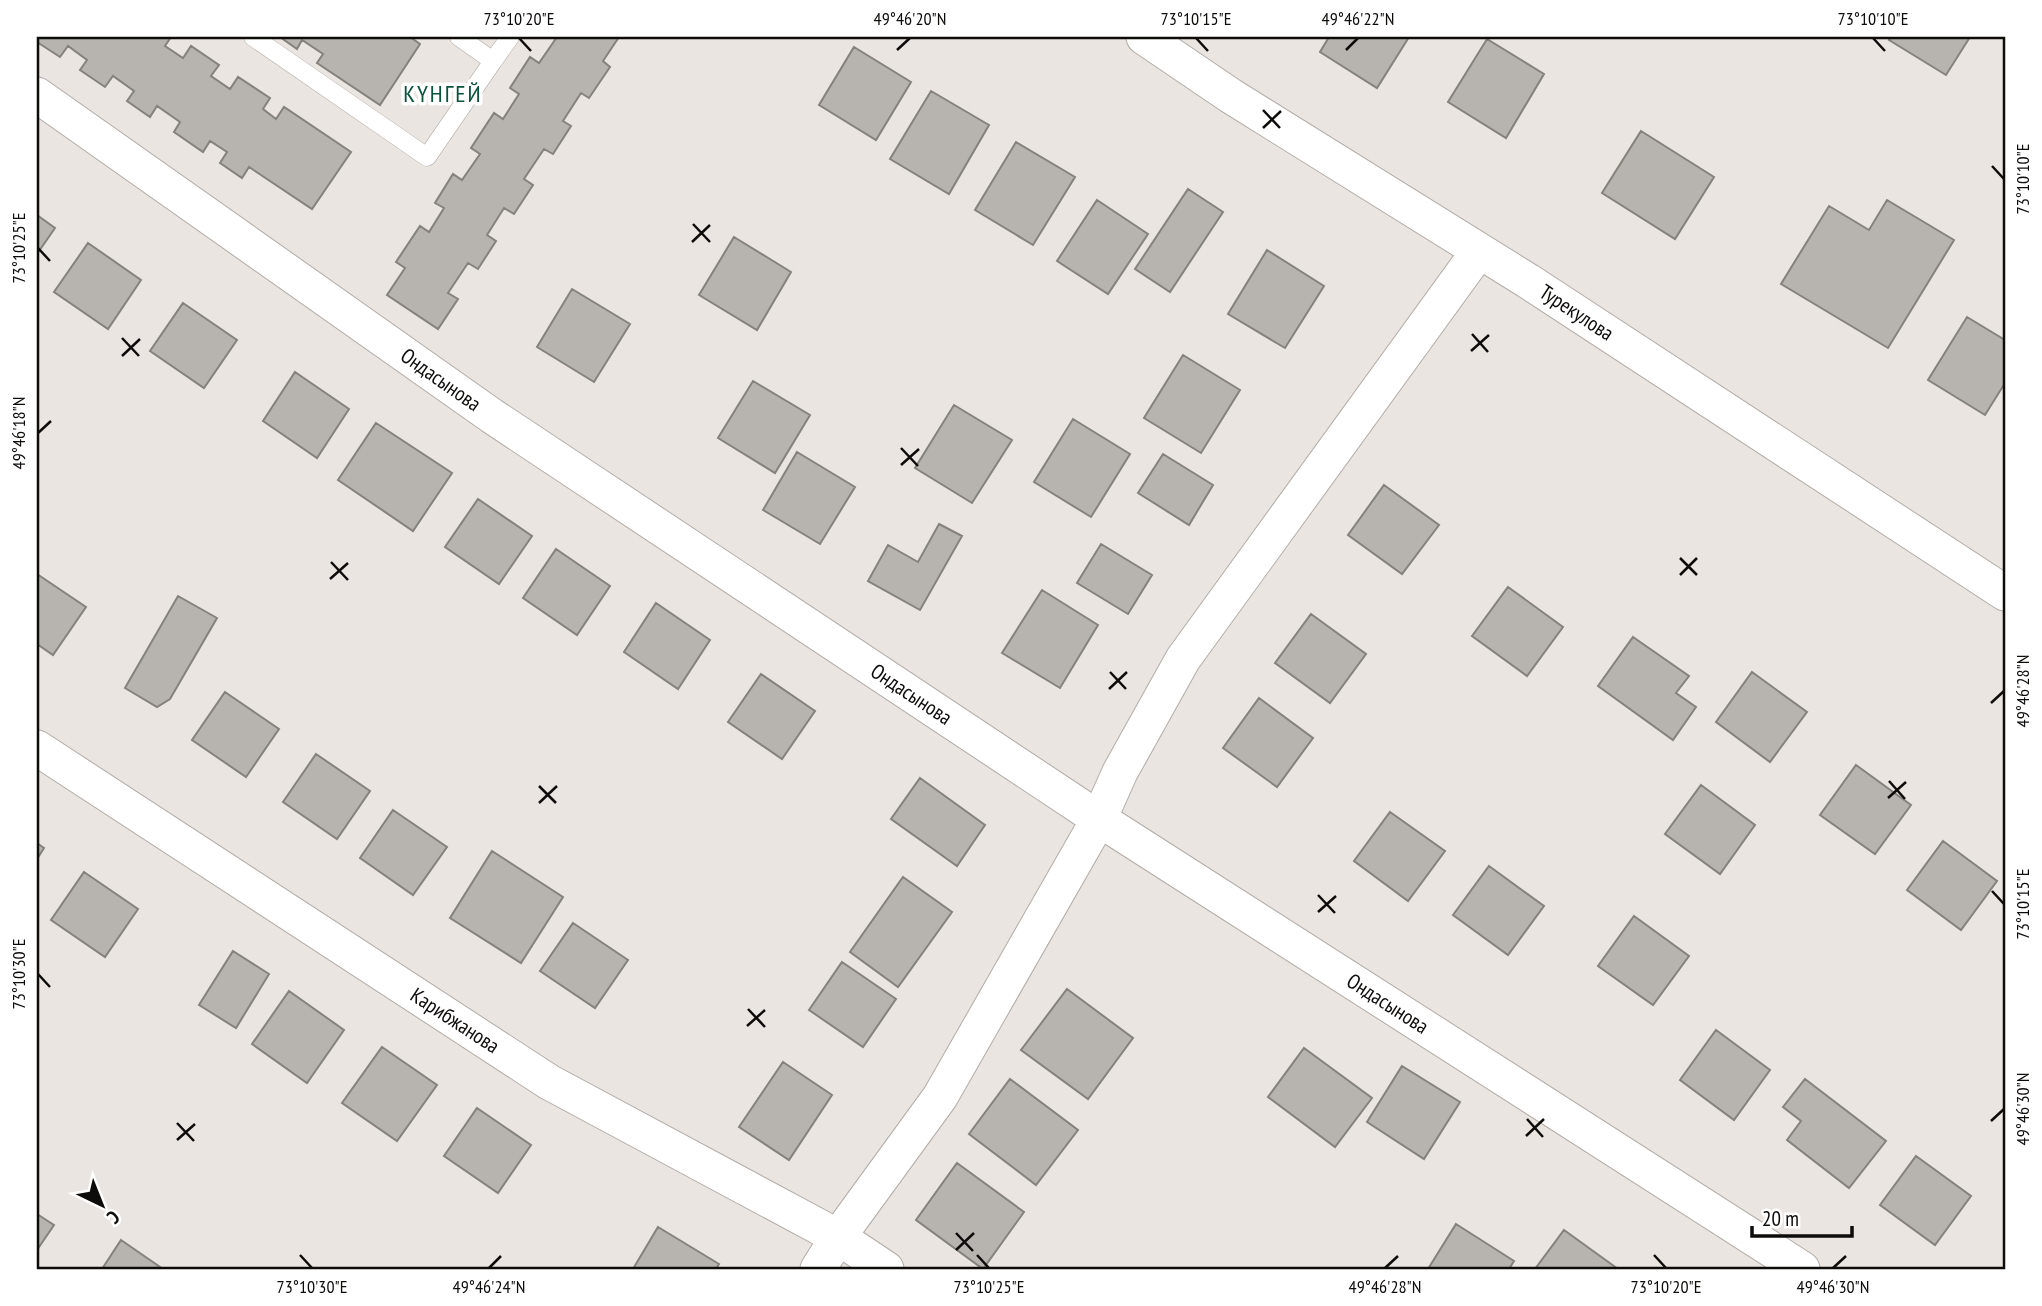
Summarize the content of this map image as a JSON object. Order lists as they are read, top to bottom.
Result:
{
  "streets": {
    "street": ["Турекулова", "Ондасынова", "Карибжанова"]
  },
  "districts": ["КҮНГЕЙ"],
  "scale_bar": "20 m",
  "north": "bottom right",
  "coordinates": [
    "73°10'20\"E",
    "49°46'20\"N",
    "73°10'15\"E",
    "49°46'22\"N",
    "73°10'10\"E",
    "73°10'25\"E",
    "49°46'18\"N",
    "49°46'28\"N",
    "73°10'30\"E",
    "49°46'30\"N",
    "49°46'24\"N"
  ]
}
